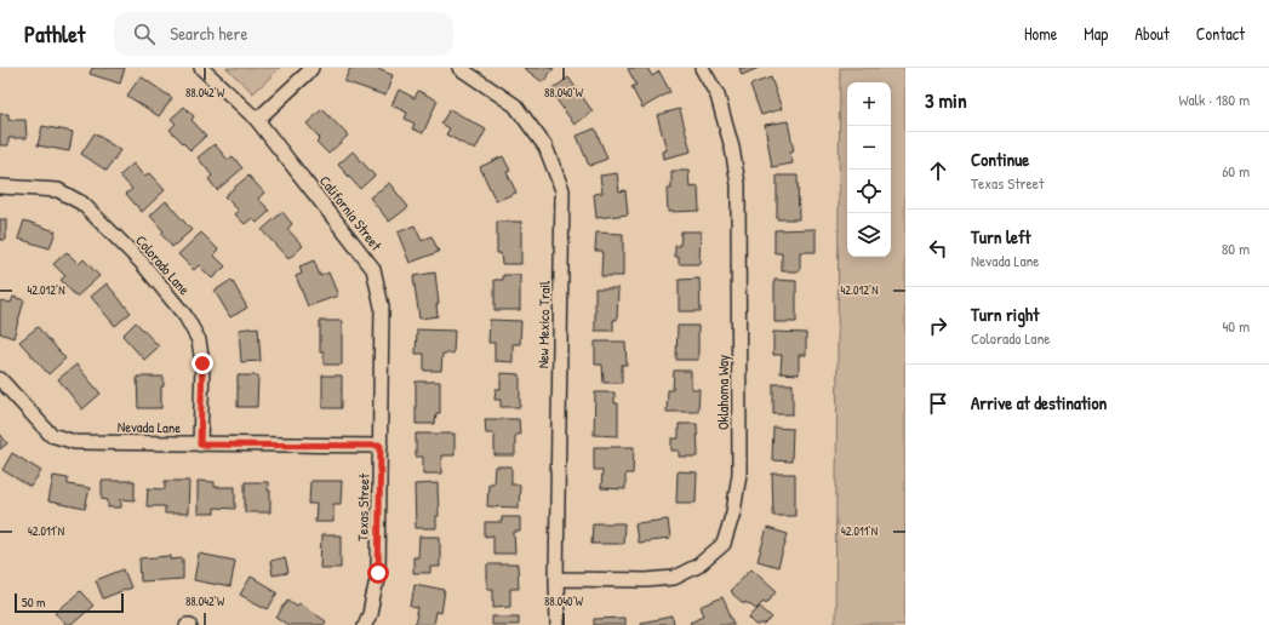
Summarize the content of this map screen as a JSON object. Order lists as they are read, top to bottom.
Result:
{
  "streets": {
    "street": [
      "California Street",
      "Colorado Lane",
      "New Mexico Trail",
      "Oklahoma Way",
      "Nevada Lane",
      "Texas Street"
    ]
  },
  "crossings": [
    ["California Street", "Nevada Lane"],
    ["California Street", "Texas Street"],
    ["Colorado Lane", "Nevada Lane"],
    ["New Mexico Trail", "Oklahoma Way"],
    ["Nevada Lane", "Texas Street"]
  ],
  "scale_bar": "50 m",
  "page": {
    "header": "Pathlet",
    "search": "Search here",
    "nav": [
      "Home",
      "Map",
      "About",
      "Contact"
    ],
    "heading": ["3 min", "Walk · 180 m"],
    "map_buttons": ["+", "−"],
    "list": [
      ["Continue", "Texas Street", "60 m"],
      ["Turn left", "Nevada Lane", "80 m"],
      ["Turn right", "Colorado Lane", "40 m"],
      "Arrive at destination"
    ],
    "scale": "50 m"
  },
  "coordinates": [
    "88.042°W",
    "88.040°W",
    "42.012°N",
    "42.011°N"
  ]
}
